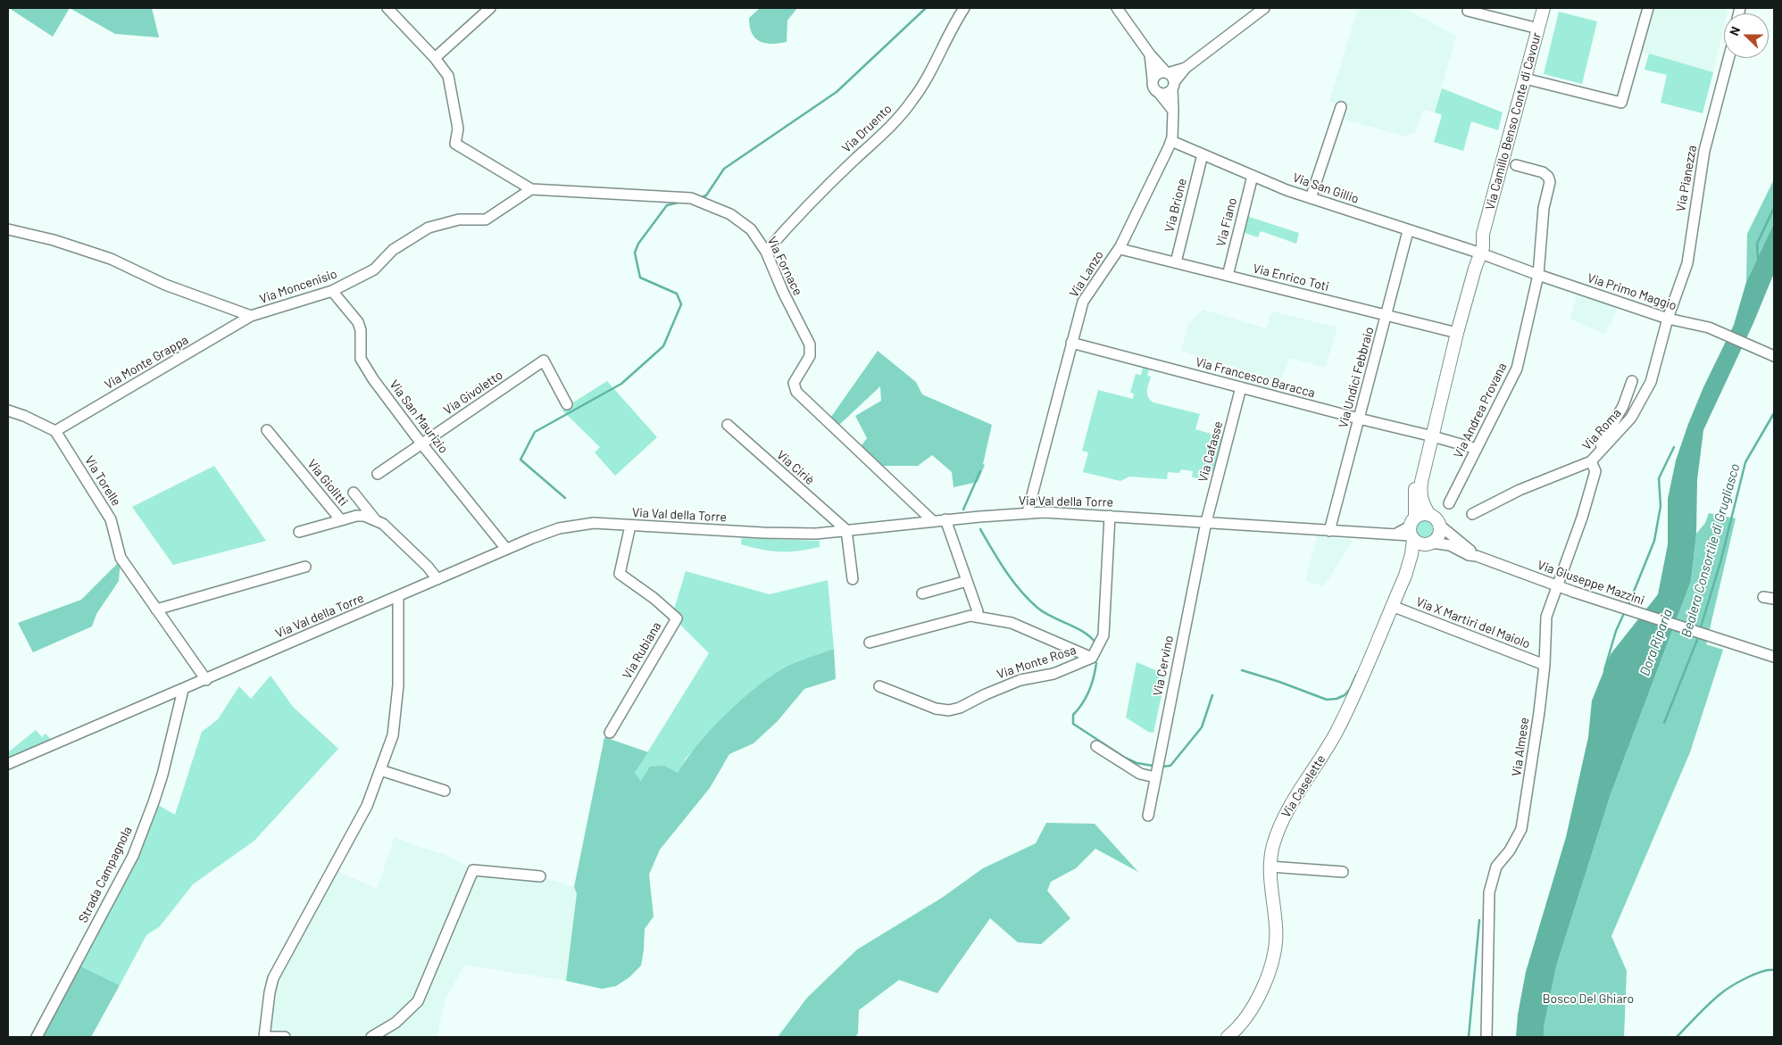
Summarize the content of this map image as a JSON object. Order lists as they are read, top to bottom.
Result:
{
  "streets": {
    "main road": ["Via Camillo Benso Conte di Cavour", "Via Caselette"],
    "street": [
      "Via Druento",
      "Via Pianezza",
      "Via San Gillio",
      "Via Brione",
      "Via Fiano",
      "Via Fornace",
      "Via Lanzo",
      "Via Enrico Toti",
      "Via Moncenisio",
      "Via Primo Maggio",
      "Via Monte Grappa",
      "Via Francesco Baracca",
      "Via Undici Febbraio",
      "Via Givoletto",
      "Via Andrea Provana",
      "Via San Maurizio",
      "Via Roma",
      "Via Cafasse",
      "Via Ciriè",
      "Via Torelle",
      "Via Giolitti",
      "Via Val della Torre",
      "Via Giuseppe Mazzini",
      "Via X Martiri del Maiolo",
      "Via Rubiana",
      "Via Monte Rosa",
      "Via Cervino",
      "Via Almese",
      "Strada Campagnola"
    ]
  },
  "crossings": [
    ["Via Camillo Benso Conte di Cavour", "Via San Gillio"],
    ["Via Camillo Benso Conte di Cavour", "Via Enrico Toti"],
    ["Via Camillo Benso Conte di Cavour", "Via Primo Maggio"],
    ["Via Camillo Benso Conte di Cavour", "Via Francesco Baracca"],
    ["Via Camillo Benso Conte di Cavour", "Via Val della Torre"],
    ["Via Camillo Benso Conte di Cavour", "Via Giuseppe Mazzini"],
    ["Via Camillo Benso Conte di Cavour", "Via Caselette"],
    ["Via Druento", "Via Fornace"],
    ["Via Pianezza", "Via Primo Maggio"],
    ["Via Pianezza", "Via Roma"],
    ["Via San Gillio", "Via Brione"],
    ["Via San Gillio", "Via Fiano"],
    ["Via San Gillio", "Via Lanzo"],
    ["Via San Gillio", "Via Primo Maggio"],
    ["Via San Gillio", "Via Undici Febbraio"],
    ["Via Brione", "Via Enrico Toti"],
    ["Via Fiano", "Via Enrico Toti"],
    ["Via Fornace", "Via Moncenisio"],
    ["Via Fornace", "Via Val della Torre"],
    ["Via Lanzo", "Via Enrico Toti"],
    ["Via Lanzo", "Via Francesco Baracca"],
    ["Via Lanzo", "Via Val della Torre"],
    ["Via Enrico Toti", "Via Undici Febbraio"],
    ["Via Moncenisio", "Via Monte Grappa"],
    ["Via Moncenisio", "Via San Maurizio"],
    ["Via Primo Maggio", "Via Andrea Provana"],
    ["Via Primo Maggio", "Via Roma"],
    ["Via Monte Grappa", "Via Torelle"],
    ["Via Francesco Baracca", "Via Undici Febbraio"],
    ["Via Francesco Baracca", "Via Andrea Provana"],
    ["Via Francesco Baracca", "Via Cafasse"],
    ["Via Undici Febbraio", "Via Val della Torre"],
    ["Via Givoletto", "Via San Maurizio"],
    ["Via San Maurizio", "Via Val della Torre"],
    ["Via Roma", "Via Almese"],
    ["Via Cafasse", "Via Val della Torre"],
    ["Via Cafasse", "Via Cervino"],
    ["Via Ciriè", "Via Val della Torre"],
    ["Via Torelle", "Via Val della Torre"],
    ["Via Giolitti", "Via Val della Torre"],
    ["Via Val della Torre", "Via Giuseppe Mazzini"],
    ["Via Val della Torre", "Via Rubiana"],
    ["Via Val della Torre", "Via Monte Rosa"],
    ["Via Val della Torre", "Via Cervino"],
    ["Via Val della Torre", "Via Caselette"],
    ["Via Val della Torre", "Strada Campagnola"],
    ["Via Giuseppe Mazzini", "Via Almese"],
    ["Via Giuseppe Mazzini", "Via Caselette"],
    ["Via X Martiri del Maiolo", "Via Almese"],
    ["Via X Martiri del Maiolo", "Via Caselette"]
  ],
  "water": ["Bealera Consortile di Grugliasco", "Dora Riparia"],
  "parks": ["Bosco Del Ghiaro"],
  "north": "left"
}
